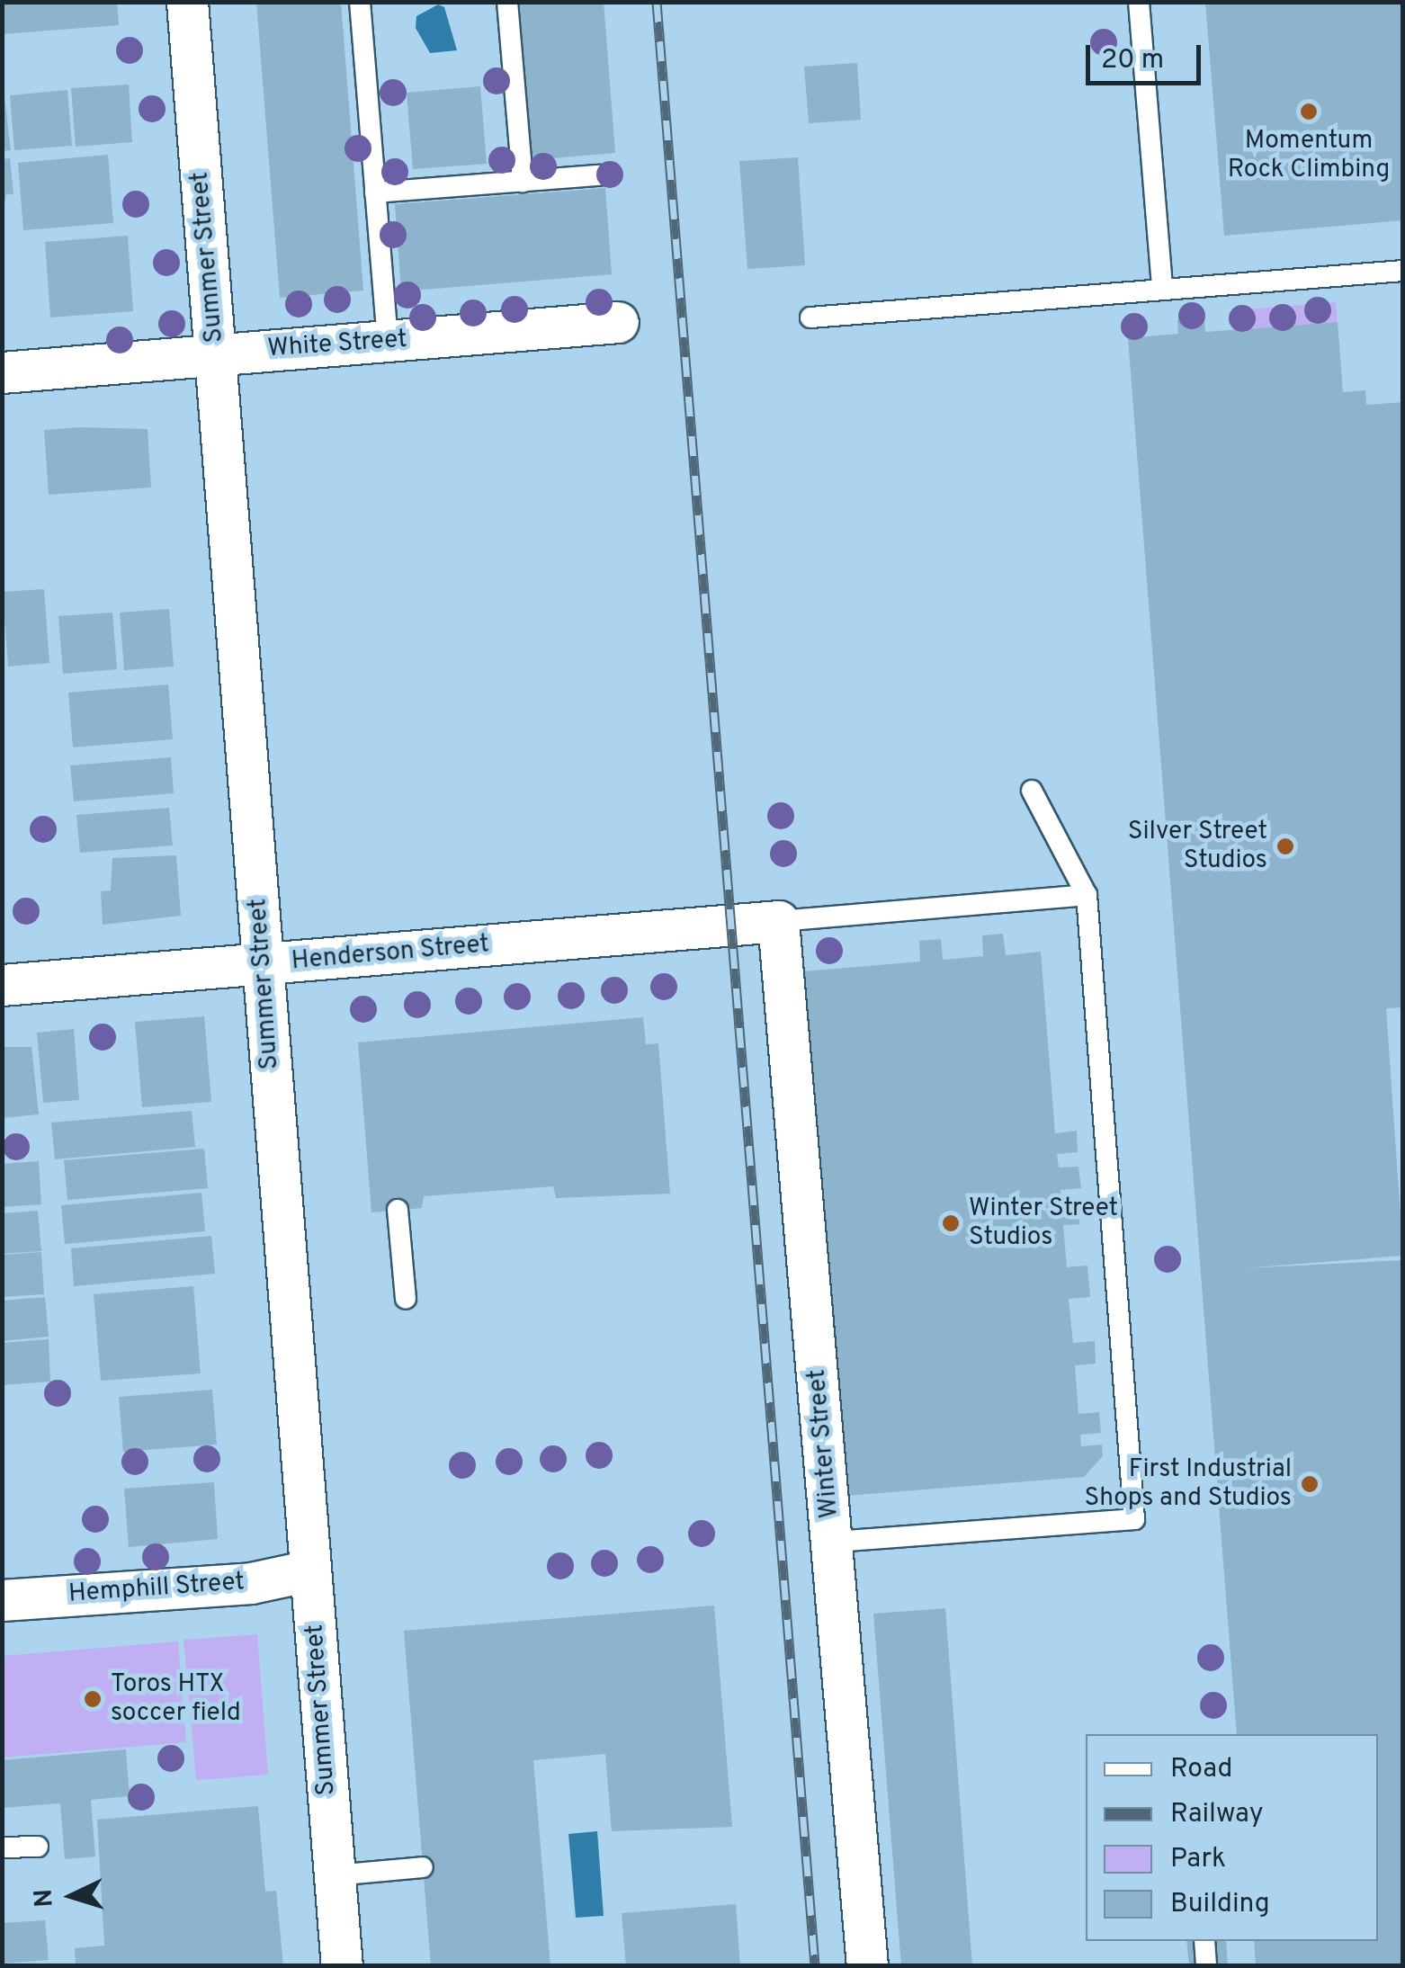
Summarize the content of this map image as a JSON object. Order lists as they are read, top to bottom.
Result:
{
  "streets": {
    "street": [
      "Summer Street",
      "White Street",
      "Henderson Street",
      "Winter Street",
      "Hemphill Street"
    ]
  },
  "crossings": [
    ["Summer Street", "White Street"],
    ["Summer Street", "Henderson Street"],
    ["Summer Street", "Hemphill Street"],
    ["Henderson Street", "Winter Street"]
  ],
  "places": [
    "Momentum Rock Climbing",
    "Silver Street Studios",
    "Winter Street Studios",
    "First Industrial Shops and Studios",
    "Toros HTX soccer field"
  ],
  "legend": [
    "Road",
    "Railway",
    "Park",
    "Building"
  ],
  "scale_bar": "20 m",
  "north": "left"
}
